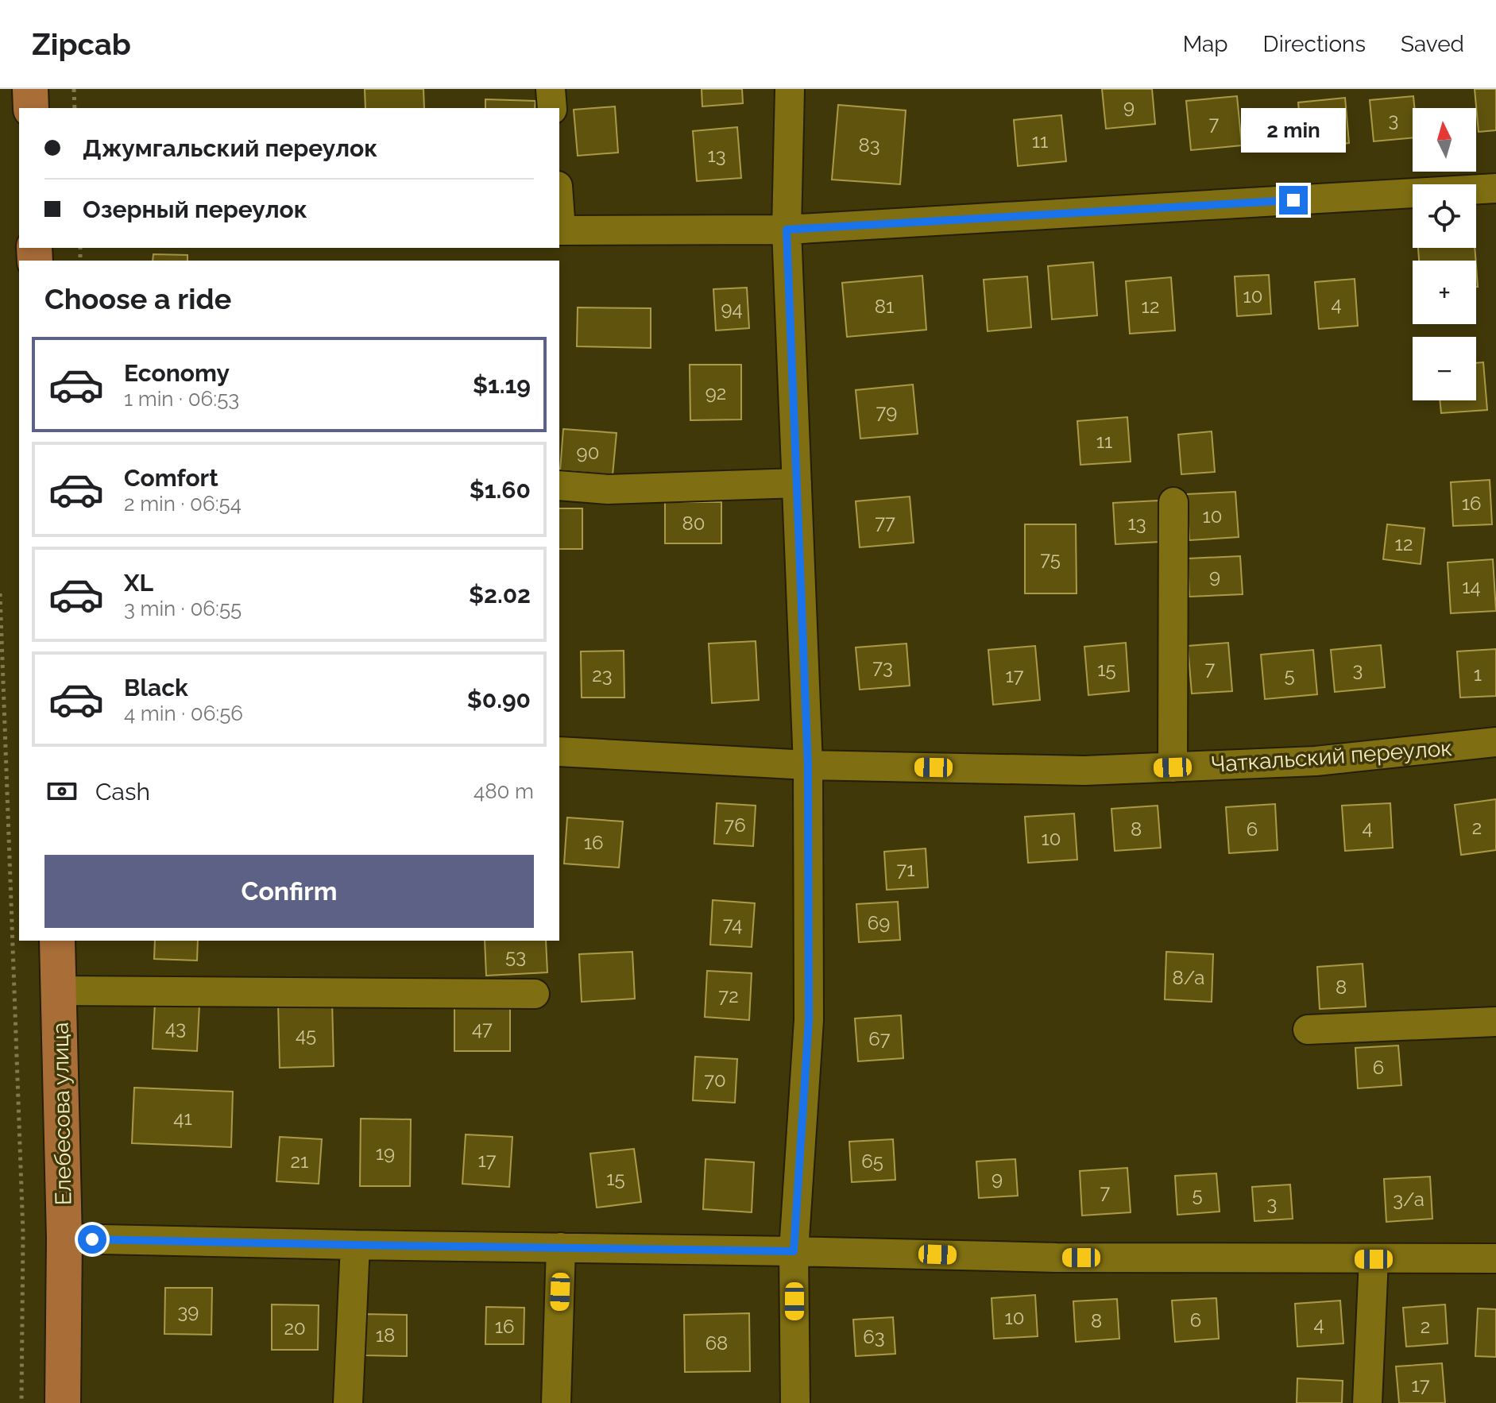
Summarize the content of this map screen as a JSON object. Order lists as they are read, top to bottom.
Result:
{
  "streets": {
    "main road": ["Елебесова улица"],
    "street": ["Чаткальский переулок"]
  },
  "house_numbers": [
    "9",
    "3",
    "7",
    "11",
    "83",
    "13",
    "10",
    "4",
    "81",
    "12",
    "94",
    "92",
    "79",
    "11",
    "90",
    "16",
    "10",
    "77",
    "80",
    "13",
    "12",
    "75",
    "9",
    "14",
    "73",
    "7",
    "15",
    "3",
    "1",
    "23",
    "5",
    "17",
    "76",
    "4",
    "2",
    "8",
    "6",
    "10",
    "16",
    "71",
    "69",
    "74",
    "53",
    "8/а",
    "8",
    "72",
    "43",
    "47",
    "45",
    "67",
    "6",
    "70",
    "41",
    "19",
    "17",
    "21",
    "65",
    "15",
    "9",
    "7",
    "5",
    "3/а",
    "3",
    "39",
    "10",
    "6",
    "8",
    "4",
    "16",
    "2",
    "20",
    "18",
    "63",
    "68",
    "17"
  ],
  "north": "top",
  "page": {
    "header": "Zipcab",
    "nav": ["Map", "Directions", "Saved"],
    "map_buttons": ["+", "−"],
    "bubble": "2 min",
    "banner": ["Джумгальский переулок", "Озерный переулок"],
    "heading": "Choose a ride",
    "list": [
      {
        "name": "Economy",
        "note": "1 min · 06:53",
        "value": "$1.19"
      },
      {
        "name": "Comfort",
        "note": "2 min · 06:54",
        "value": "$1.60"
      },
      {
        "name": "XL",
        "note": "3 min · 06:55",
        "value": "$2.02"
      },
      {
        "name": "Black",
        "note": "4 min · 06:56",
        "value": "$0.90"
      }
    ],
    "pay": ["Cash", "480 m"],
    "buttons": "Confirm"
  }
}
